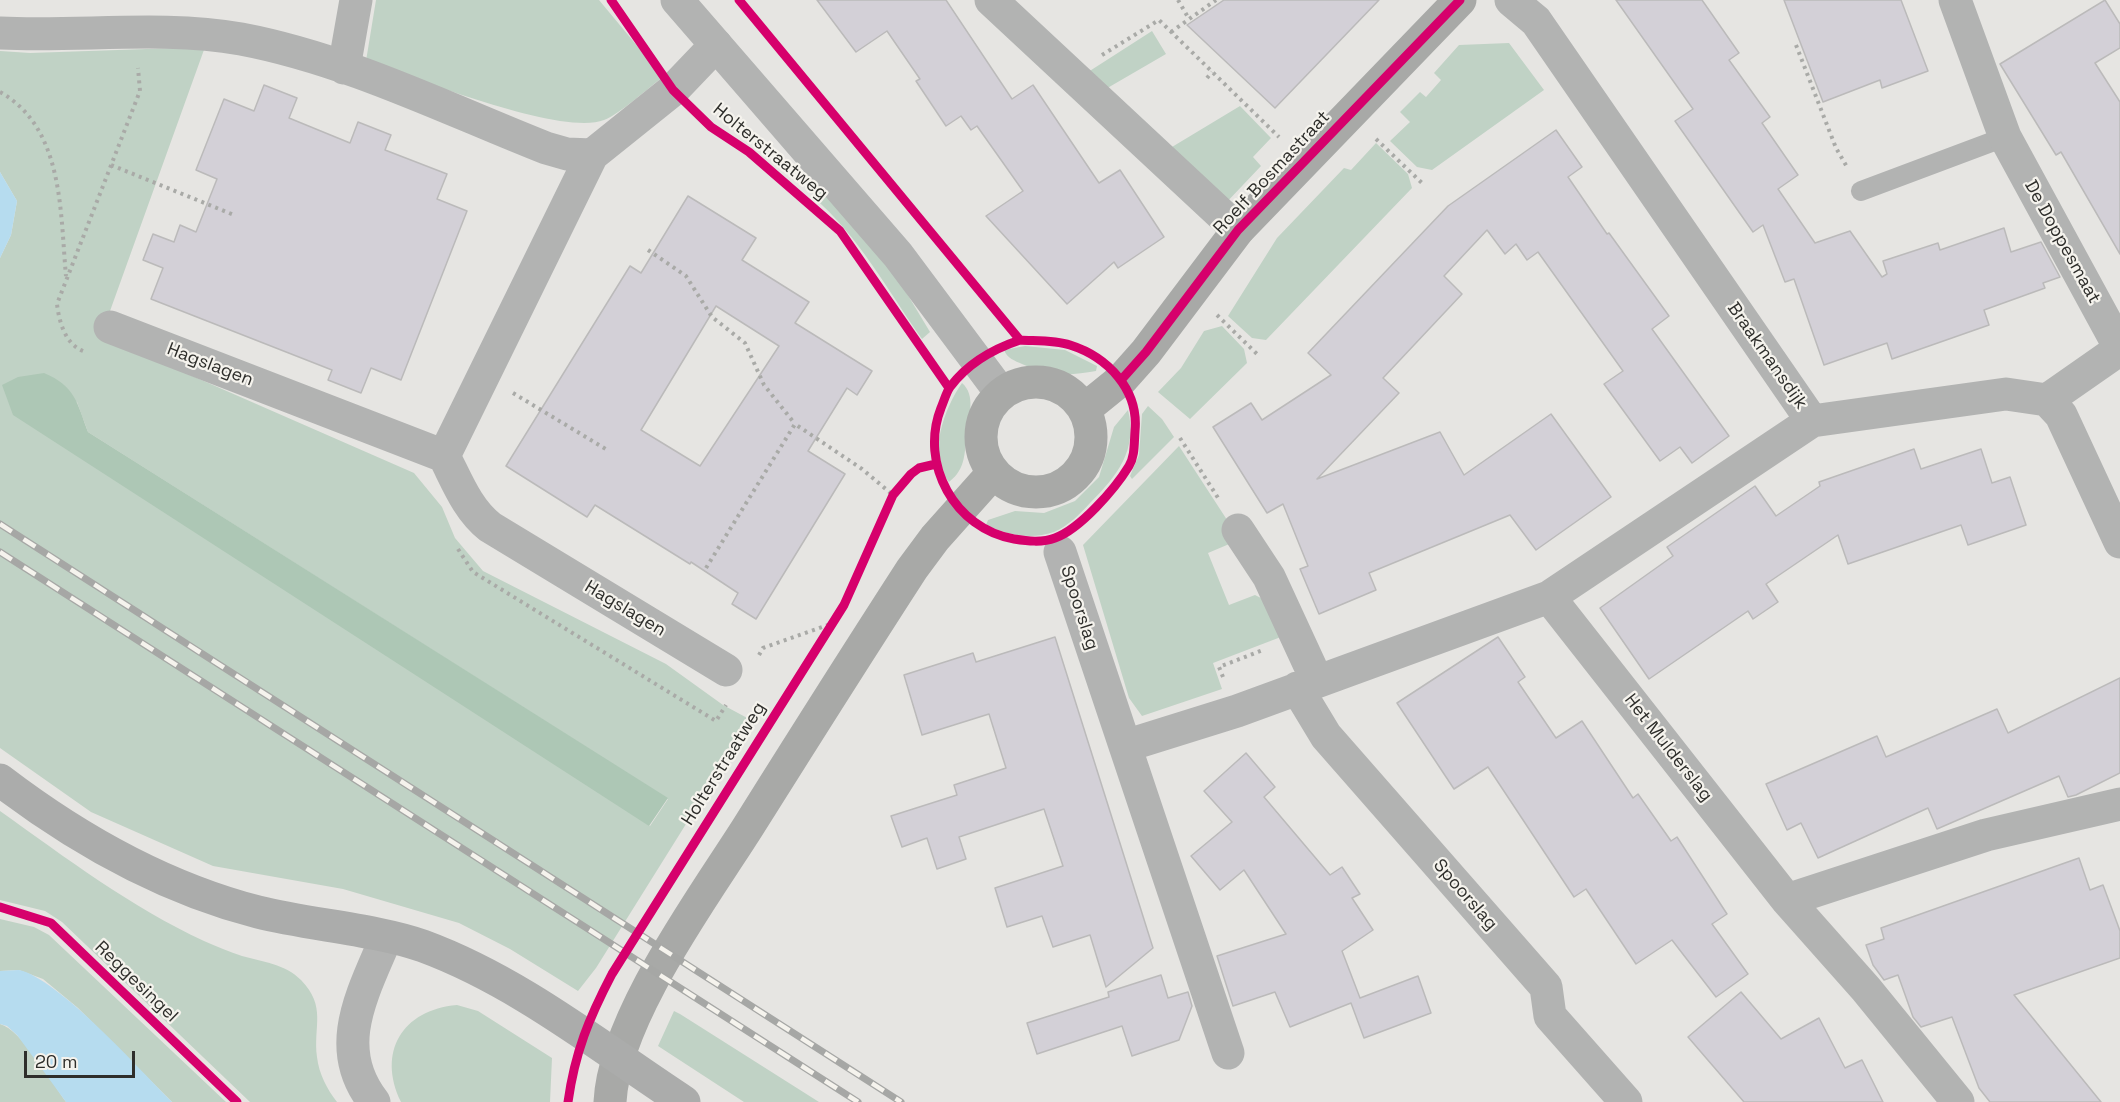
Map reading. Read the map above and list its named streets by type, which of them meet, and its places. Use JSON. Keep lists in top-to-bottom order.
{
  "streets": {
    "main road": ["Roelf Bosmastraat"],
    "street": [
      "Holterstraatweg",
      "De Doppesmaat",
      "Braakmansdijk",
      "Hagslagen",
      "Spoorslag",
      "Het Mulderslag"
    ],
    "cycle path": ["Reggesingel"]
  },
  "crossings": [
    ["Holterstraatweg", "Roelf Bosmastraat"],
    ["De Doppesmaat", "Braakmansdijk"]
  ],
  "scale_bar": "20 m"
}
